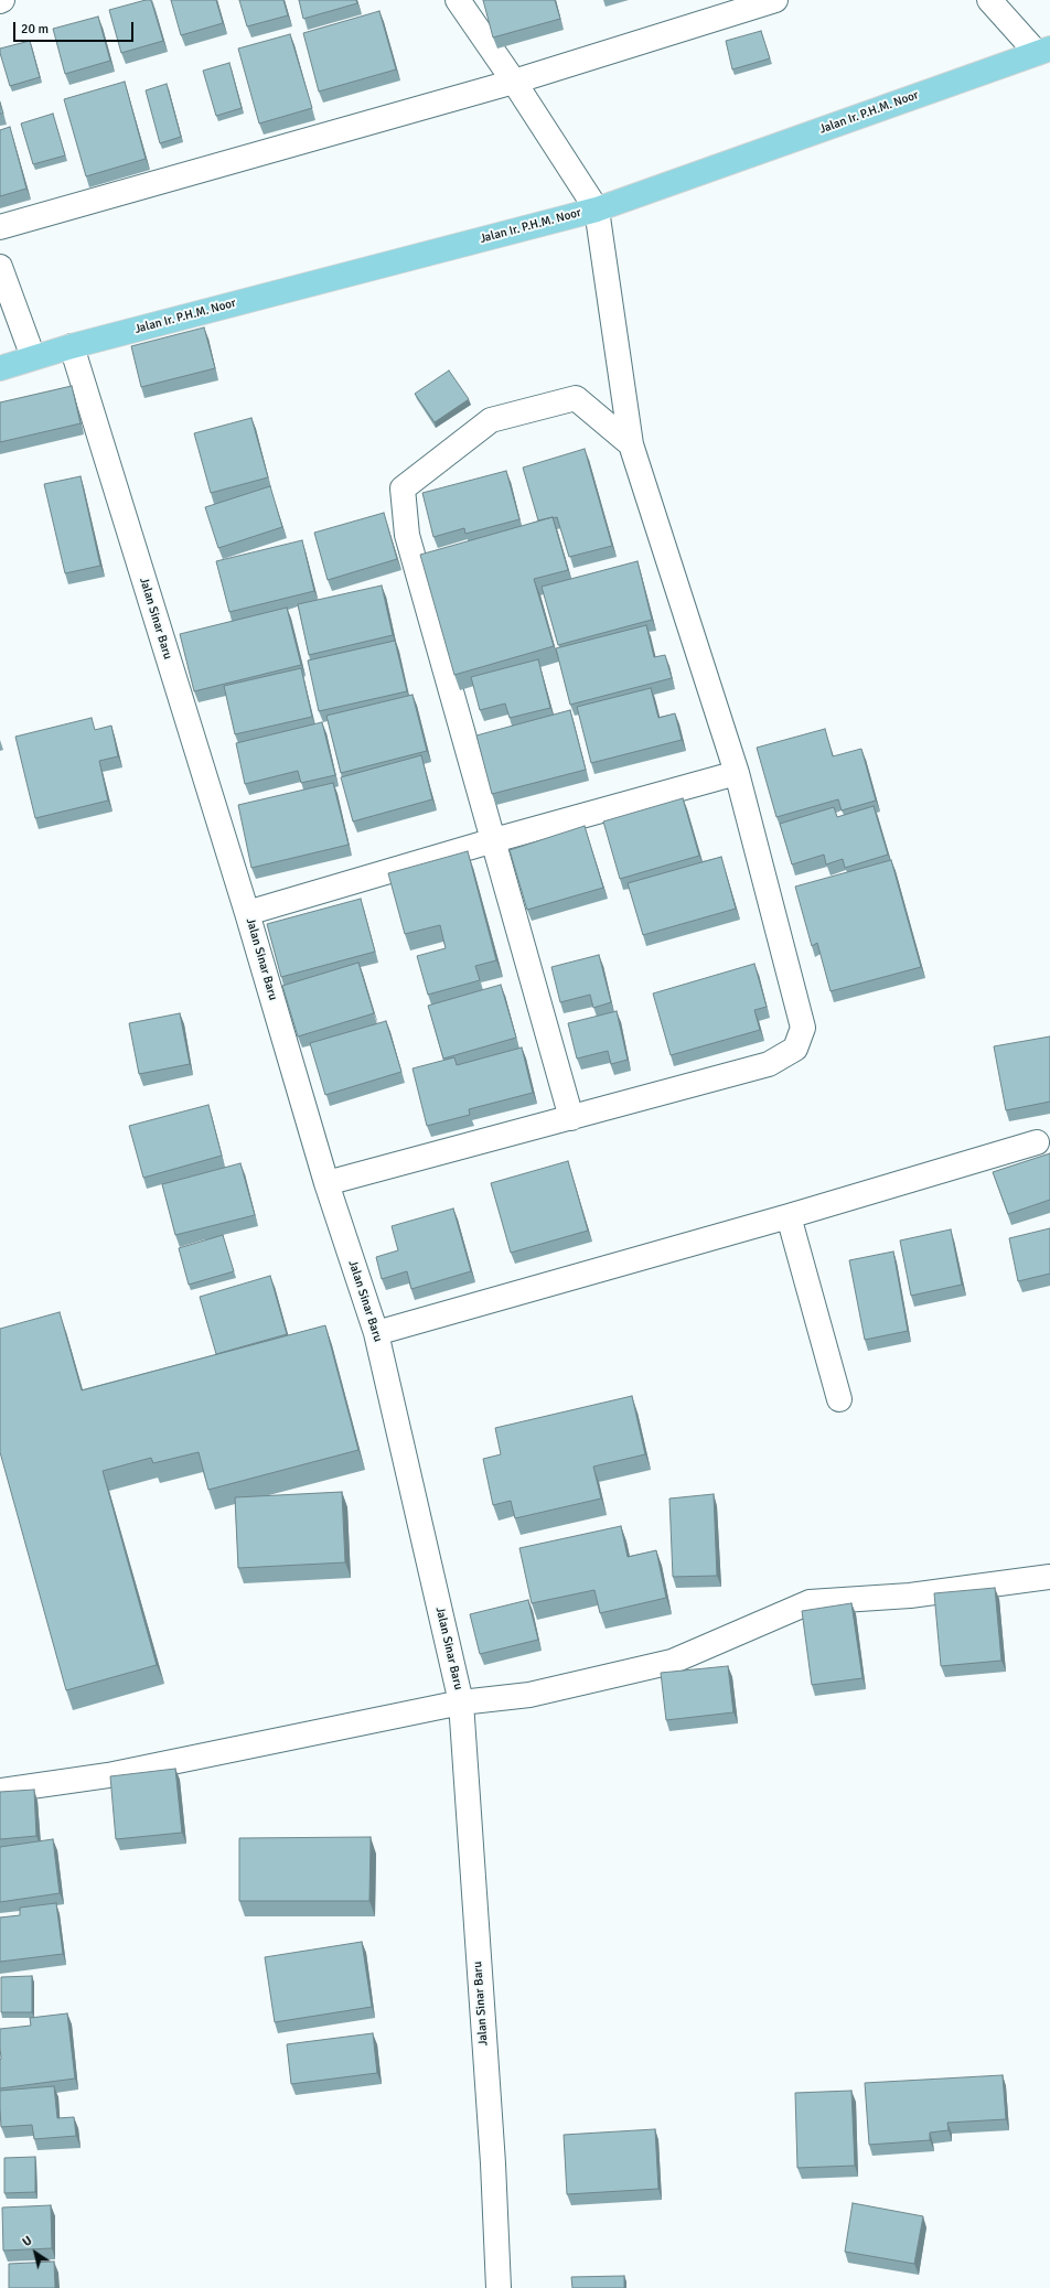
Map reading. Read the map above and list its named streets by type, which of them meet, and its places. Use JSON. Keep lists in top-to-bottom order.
{
  "streets": {
    "main road": ["Jalan Ir. P.H.M. Noor"],
    "street": ["Jalan Sinar Baru"]
  },
  "crossings": [
    ["Jalan Ir. P.H.M. Noor", "Jalan Sinar Baru"]
  ],
  "scale_bar": "20 m",
  "north": "top left"
}
